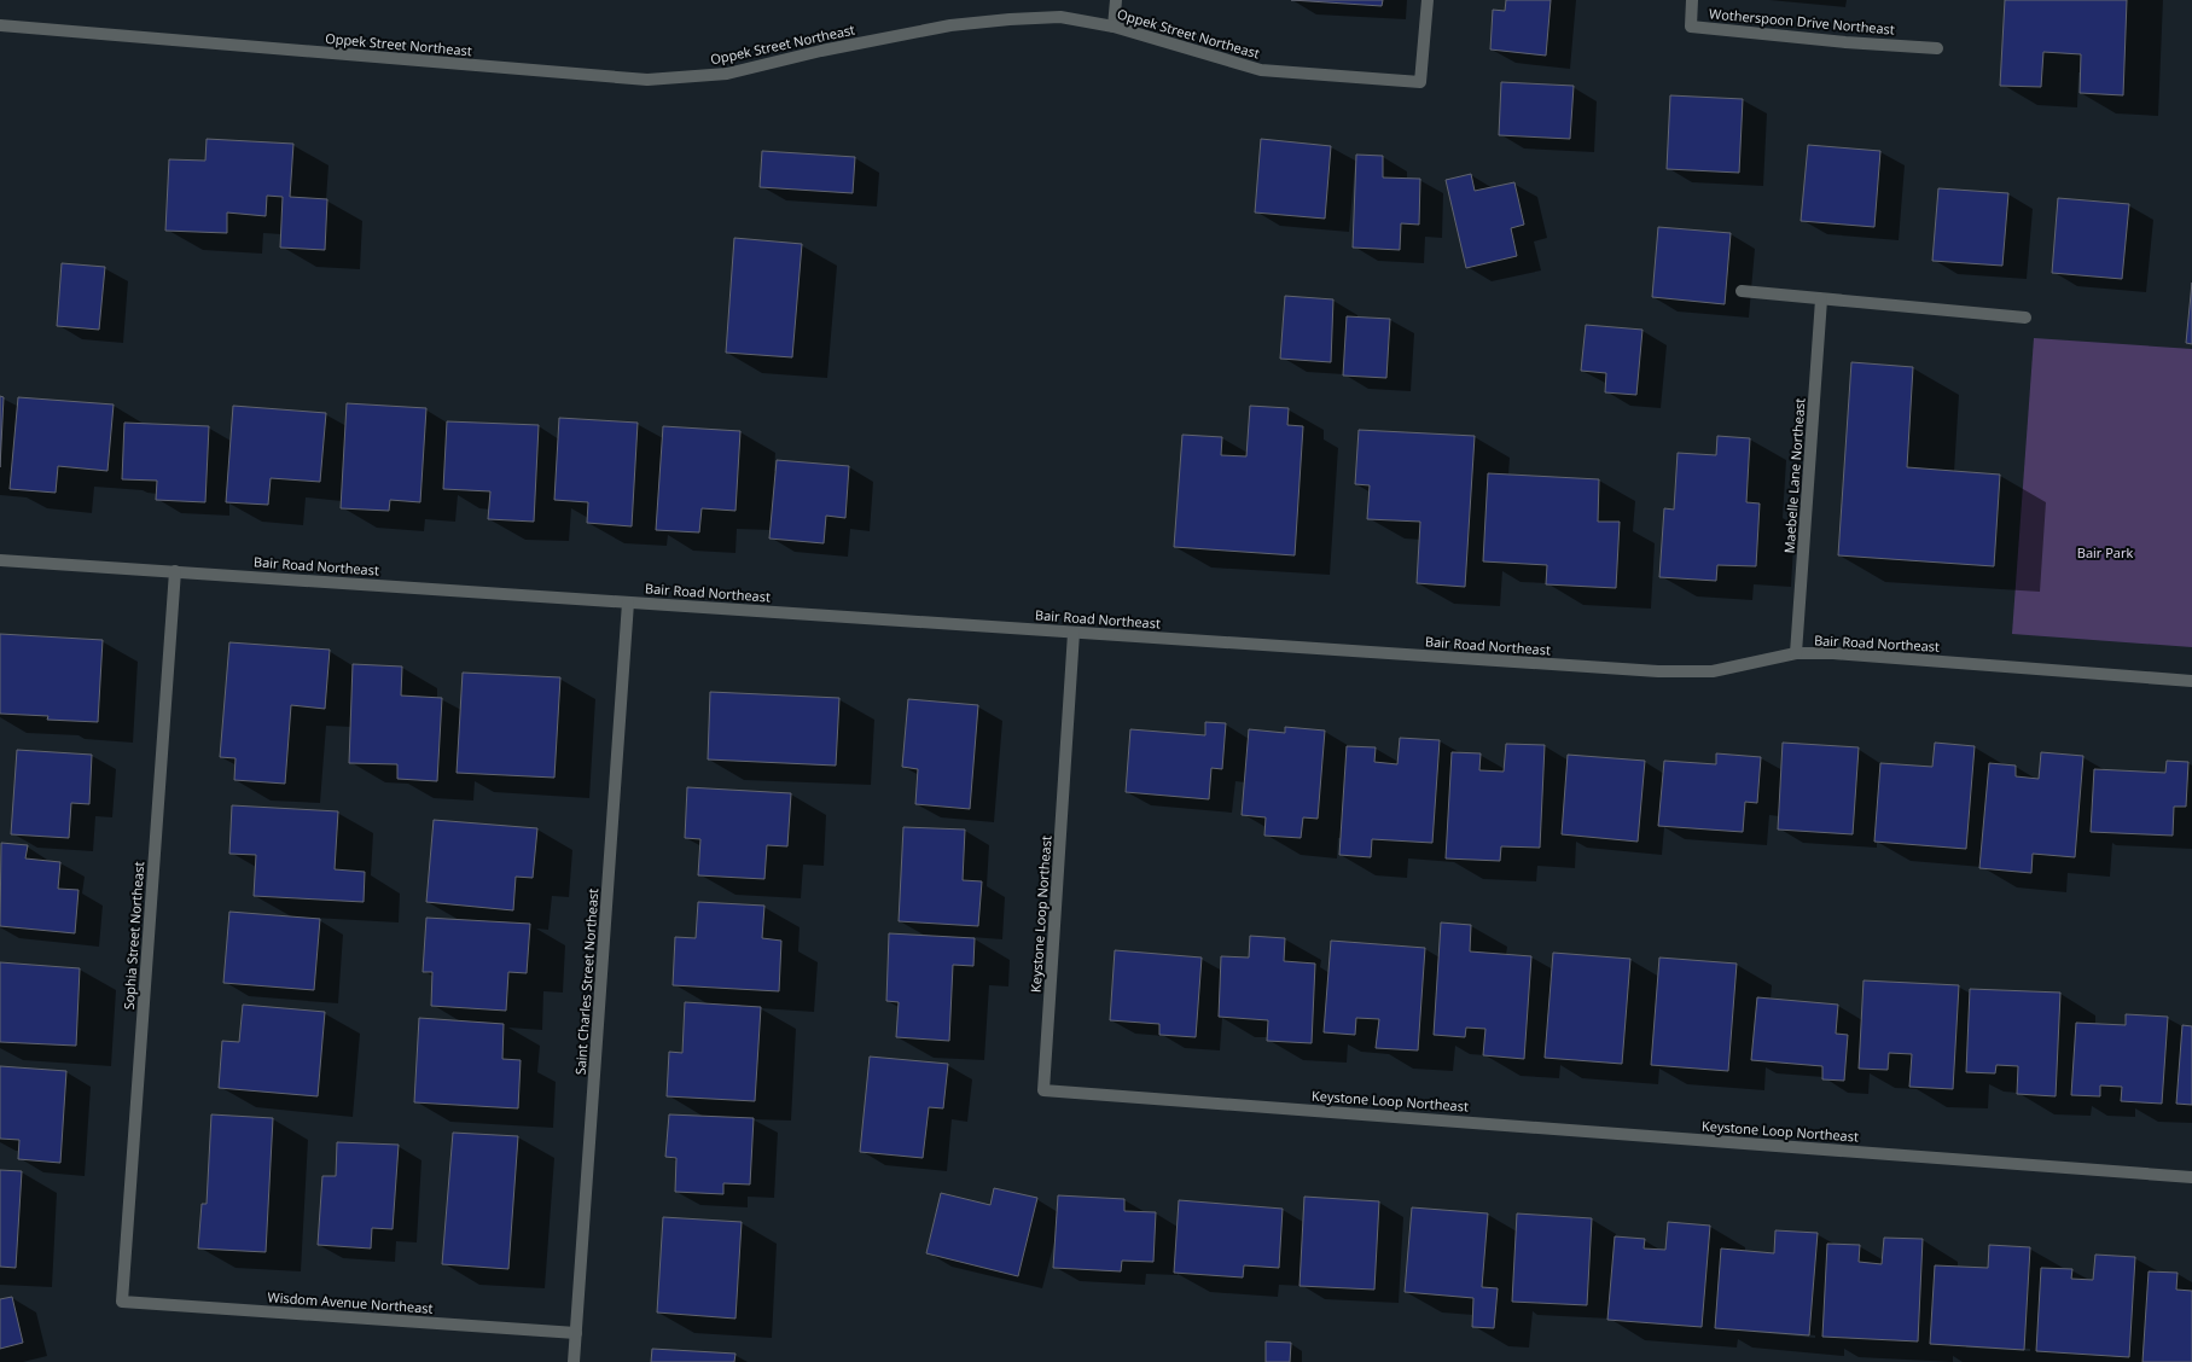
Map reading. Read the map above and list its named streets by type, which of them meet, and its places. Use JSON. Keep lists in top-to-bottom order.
{
  "streets": {
    "street": [
      "Wotherspoon Drive Northeast",
      "Oppek Street Northeast",
      "Maebelle Lane Northeast",
      "Bair Road Northeast",
      "Keystone Loop Northeast",
      "Sophia Street Northeast",
      "Saint Charles Street Northeast",
      "Wisdom Avenue Northeast"
    ]
  },
  "crossings": [
    ["Maebelle Lane Northeast", "Bair Road Northeast"],
    ["Bair Road Northeast", "Keystone Loop Northeast"],
    ["Bair Road Northeast", "Sophia Street Northeast"],
    ["Bair Road Northeast", "Saint Charles Street Northeast"],
    ["Sophia Street Northeast", "Wisdom Avenue Northeast"],
    ["Saint Charles Street Northeast", "Wisdom Avenue Northeast"]
  ],
  "parks": ["Bair Park"]
}
